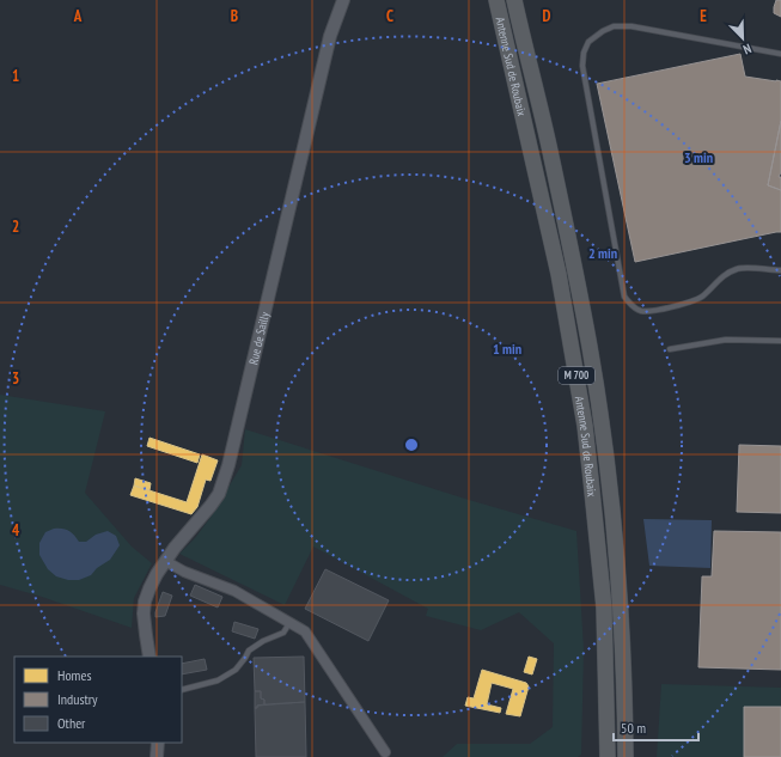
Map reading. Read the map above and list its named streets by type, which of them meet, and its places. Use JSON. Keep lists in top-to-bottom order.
{
  "streets": {
    "highway": ["Antenne Sud de Roubaix", "M 700"],
    "street": ["Rue de Sailly"]
  },
  "legend": ["Homes", "Industry", "Other"],
  "scale_bar": "50 m",
  "north": "bottom right",
  "grid": {
    "columns": [
      "A",
      "B",
      "C",
      "D",
      "E"
    ],
    "rows": [
      "1",
      "2",
      "3",
      "4"
    ]
  },
  "rings": ["3 min", "2 min", "1 min"]
}
